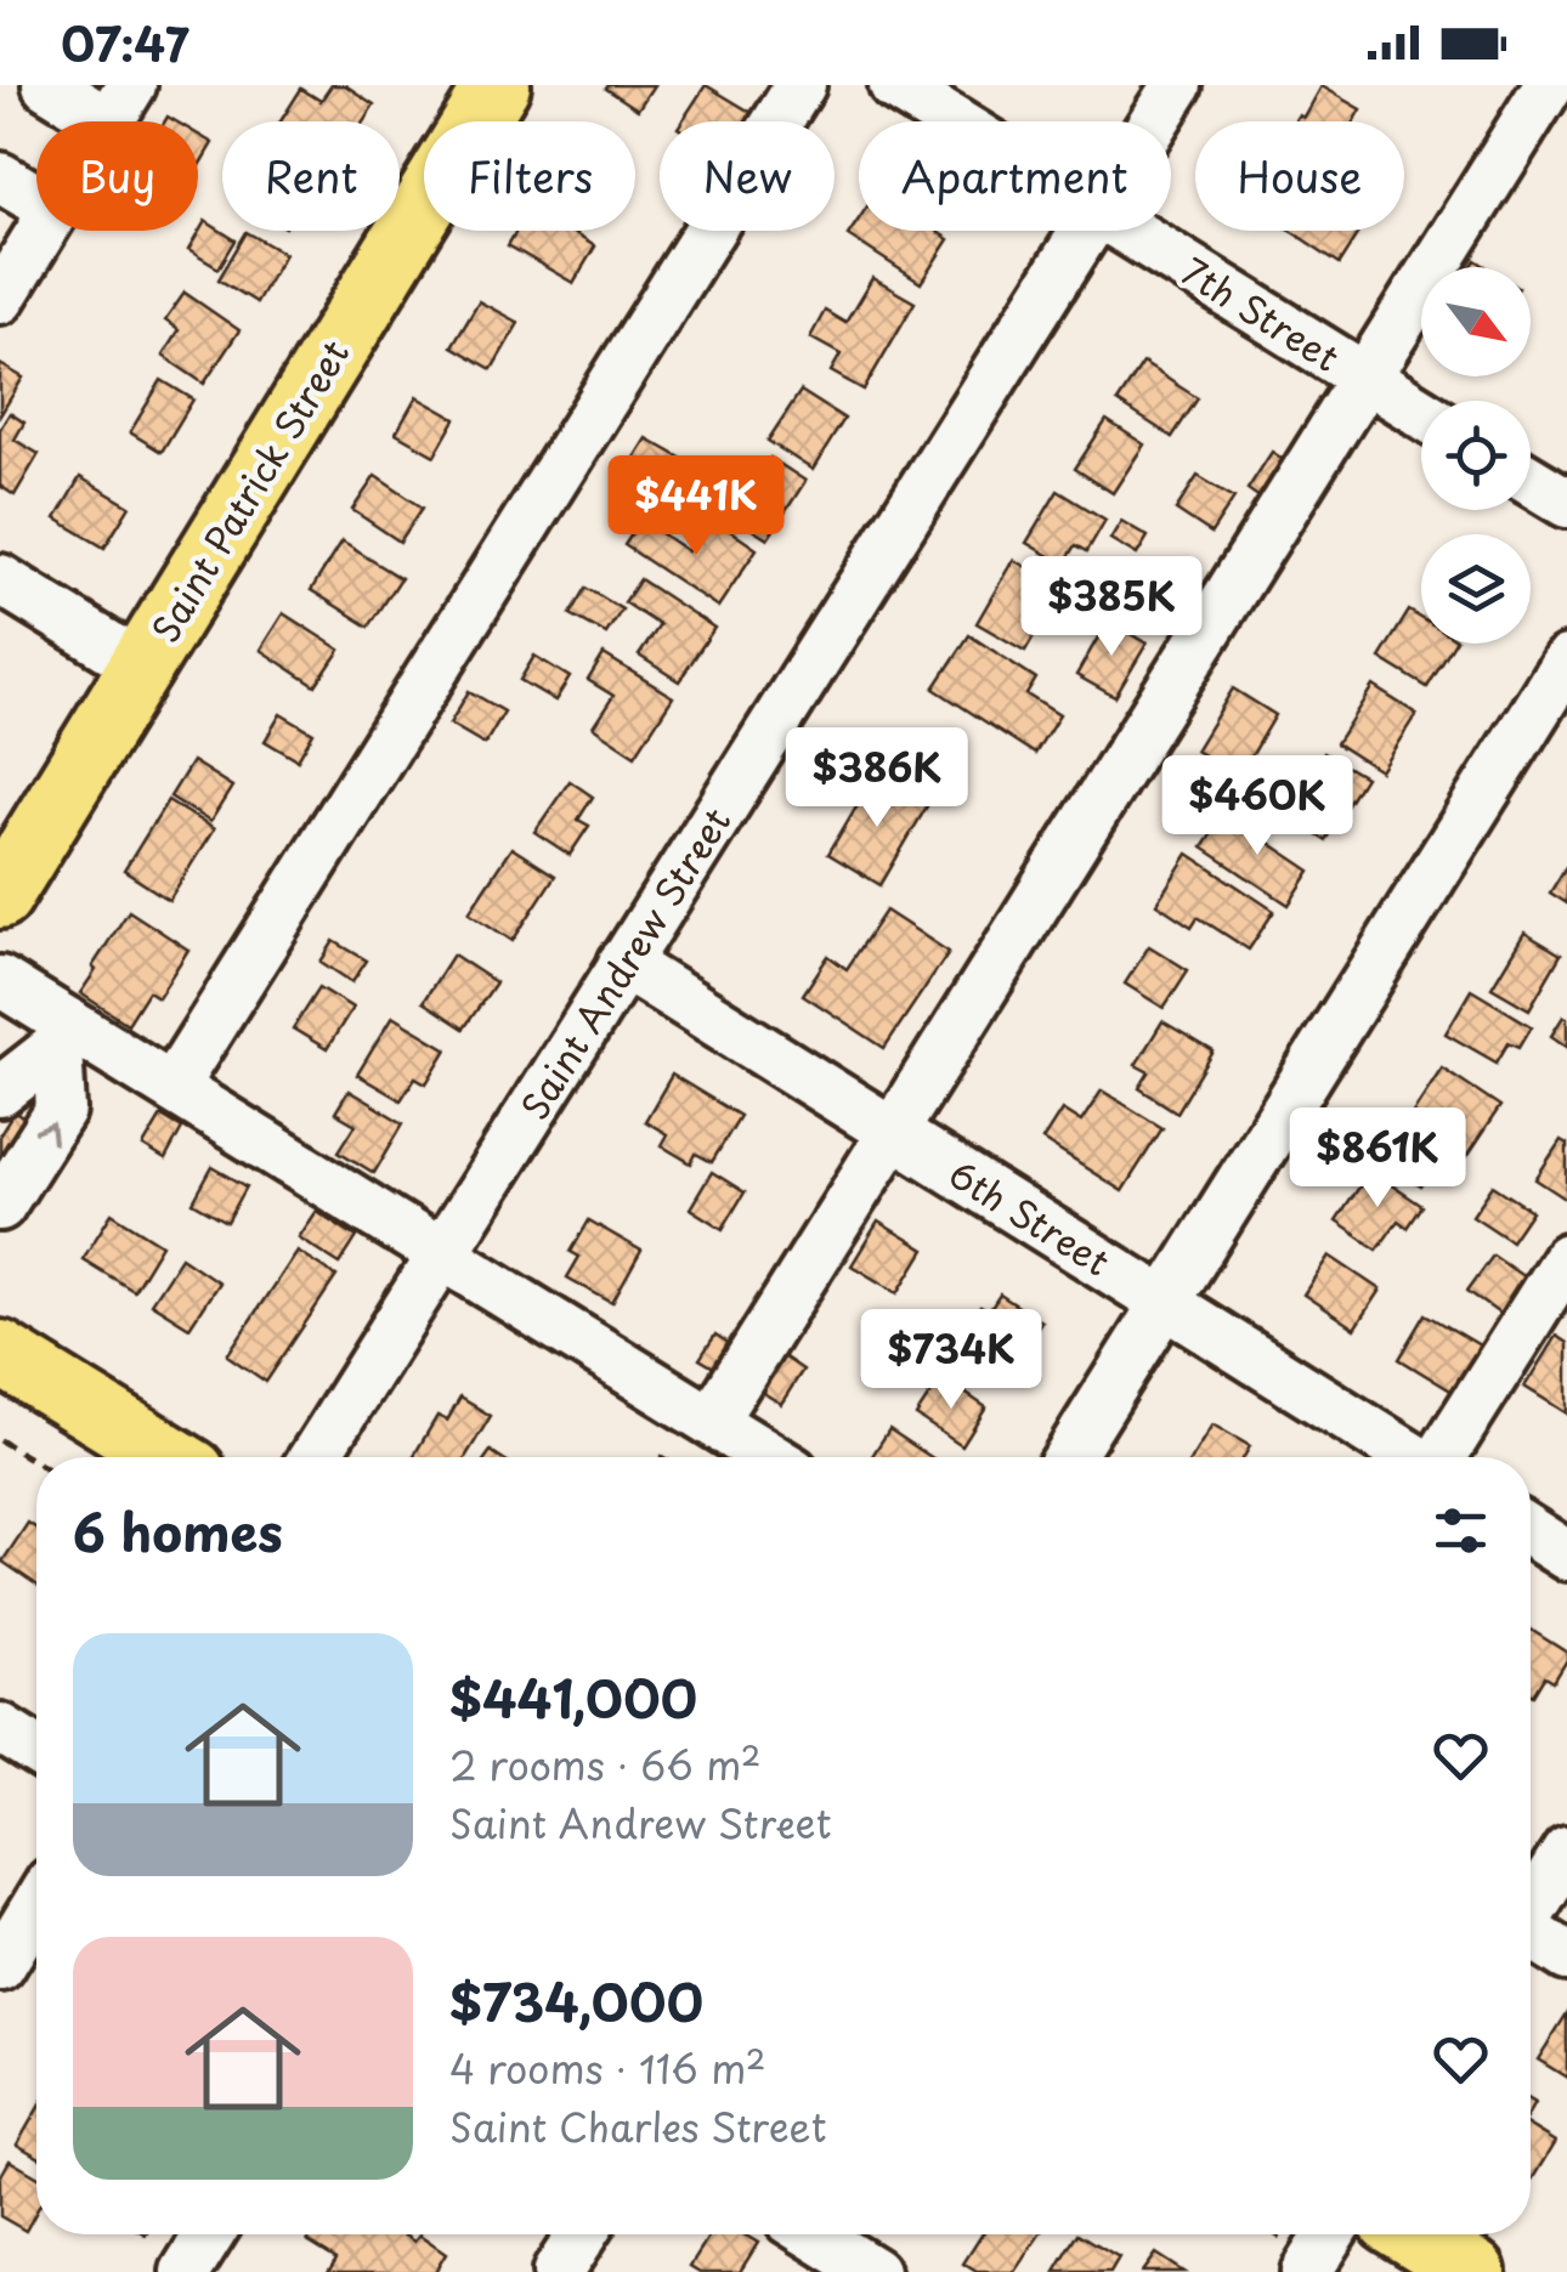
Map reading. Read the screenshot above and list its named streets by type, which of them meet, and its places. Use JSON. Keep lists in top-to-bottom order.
{
  "streets": {
    "main road": ["Saint Patrick Street"],
    "street": ["7th Street", "Saint Andrew Street", "6th Street"]
  },
  "crossings": [
    ["Saint Andrew Street", "6th Street"]
  ],
  "north": "bottom right",
  "page": {
    "status": "07:47",
    "chip": [
      "Buy",
      "Rent",
      "Filters",
      "New",
      "Apartment",
      "House"
    ],
    "price": [
      "$441K",
      "$385K",
      "$386K",
      "$460K",
      "$861K",
      "$734K"
    ],
    "heading": "6 homes",
    "list": [
      {
        "name": "$441,000",
        "note": "2 rooms · 66 m² · Saint Andrew Street"
      },
      {
        "name": "$734,000",
        "note": "4 rooms · 116 m² · Saint Charles Street"
      }
    ]
  }
}
